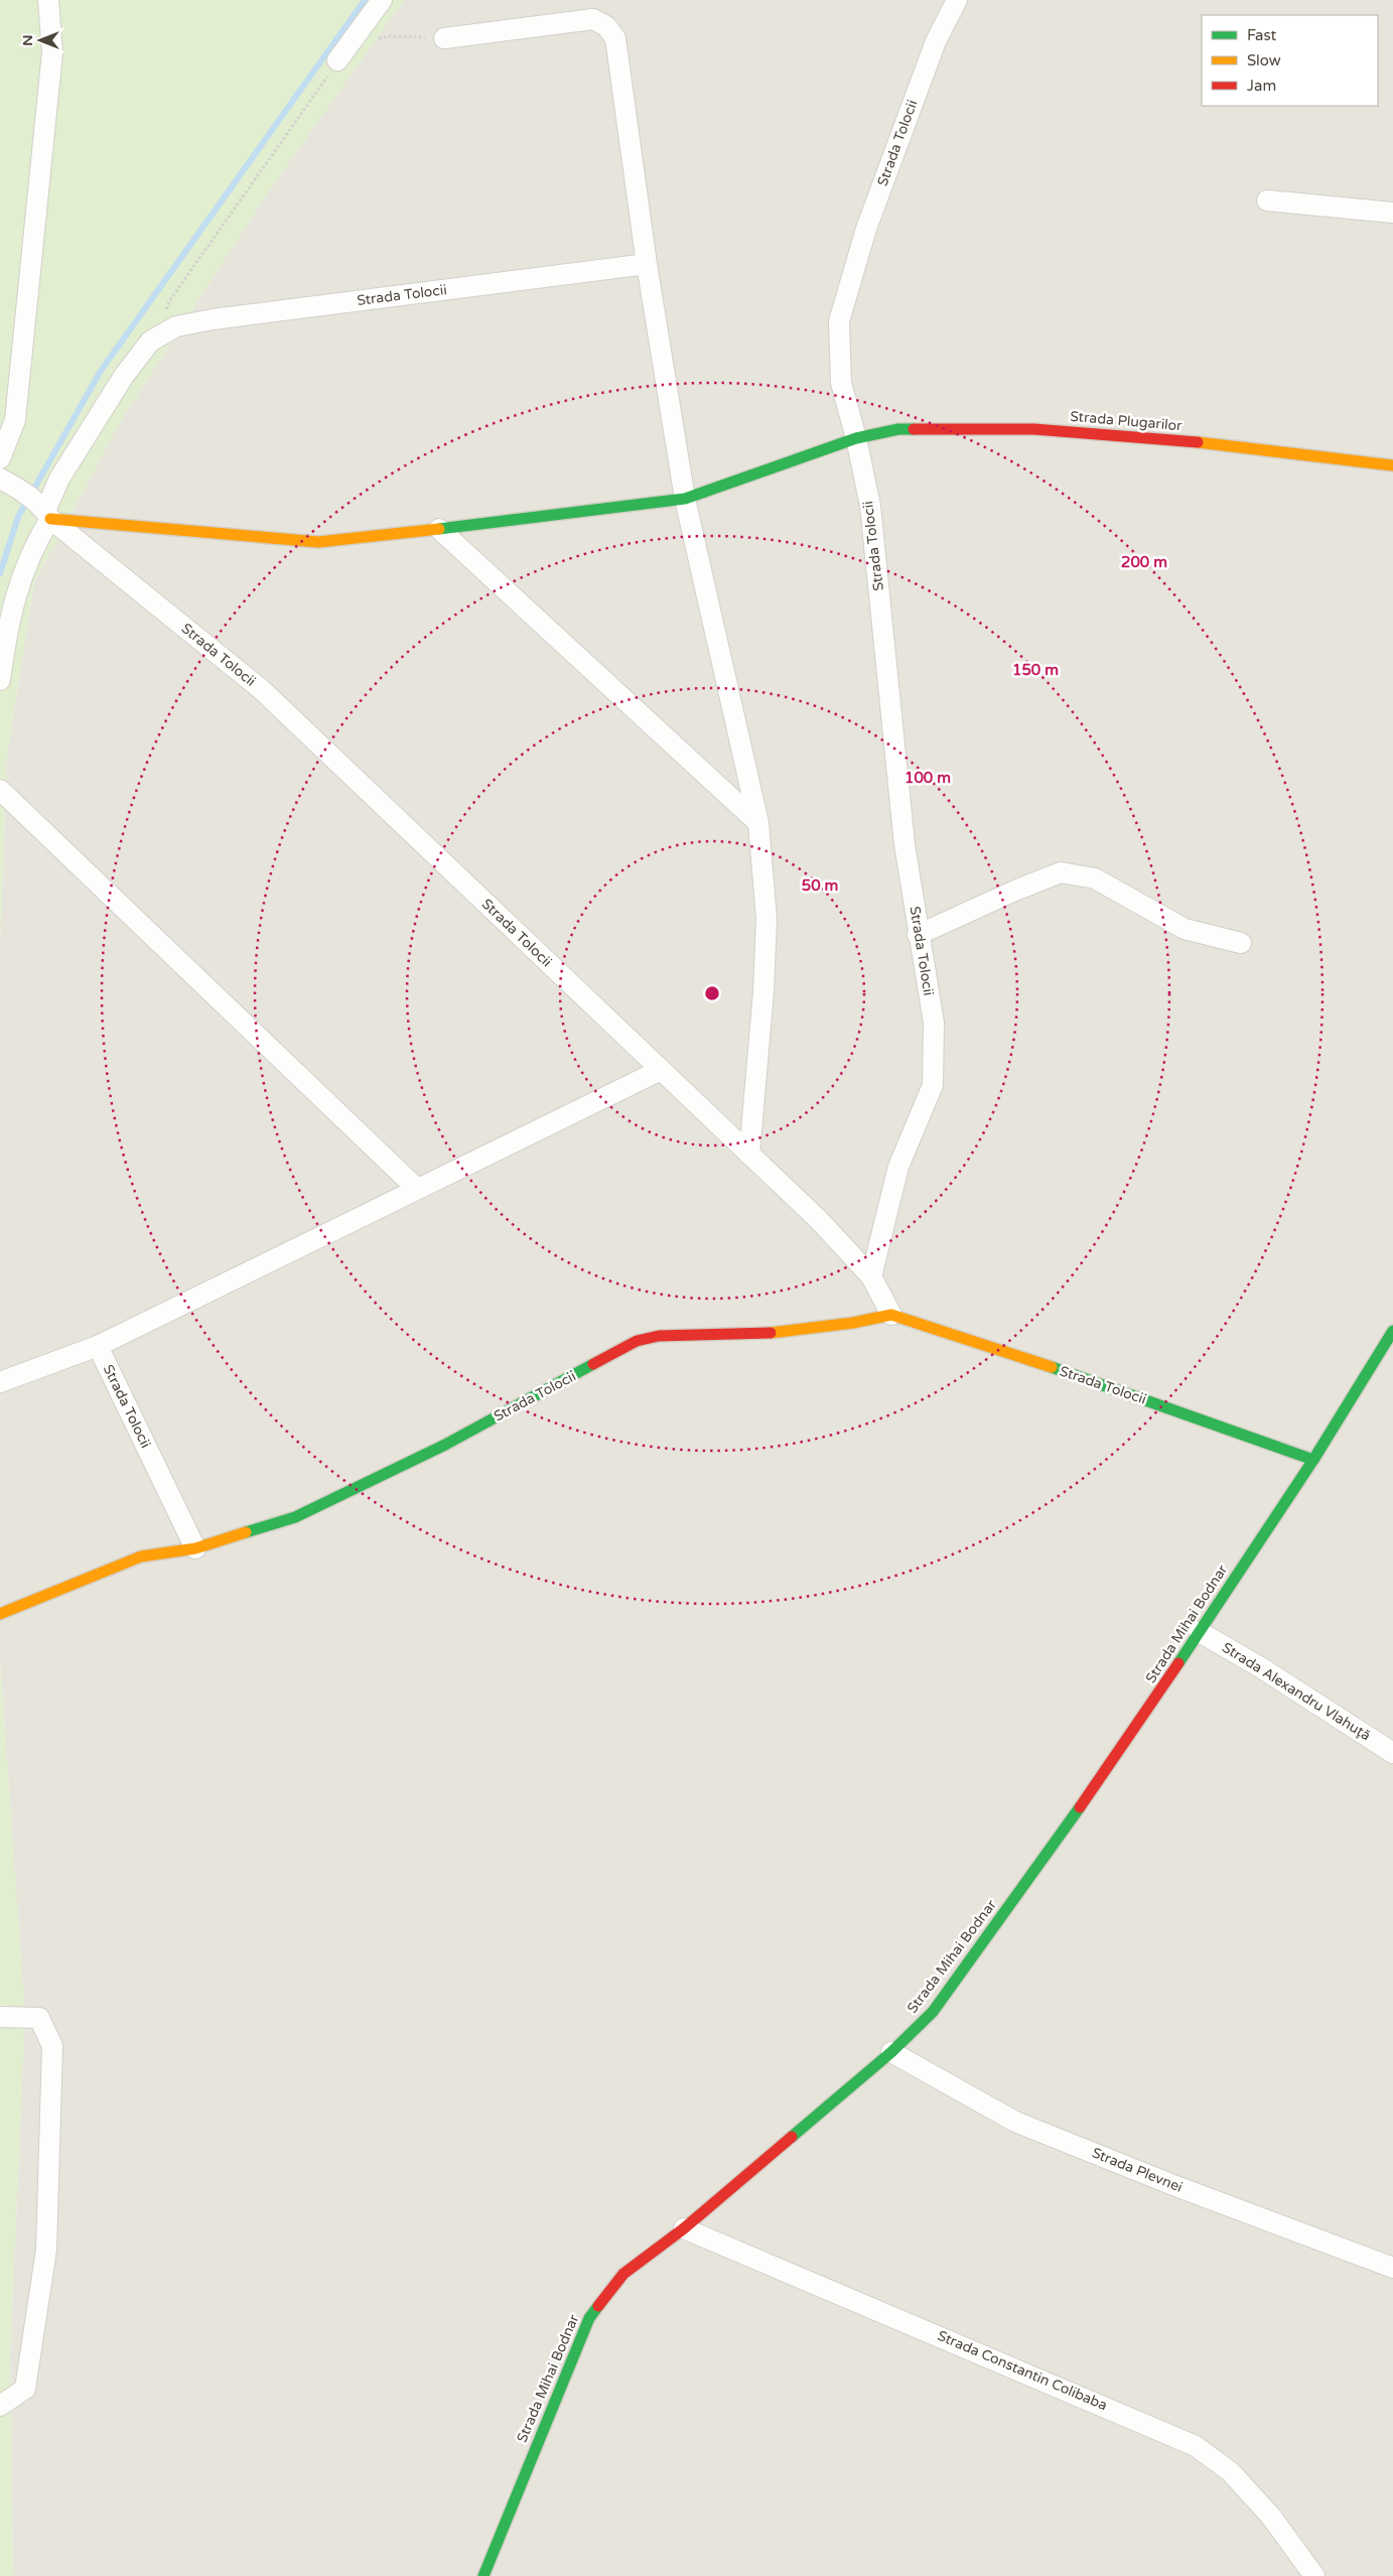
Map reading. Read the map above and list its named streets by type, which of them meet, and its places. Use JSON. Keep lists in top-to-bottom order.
{
  "streets": {
    "street": [
      "Strada Tolocii",
      "Strada Plugarilor",
      "Strada Mihai Bodnar",
      "Strada Alexandru Vlahuţă",
      "Strada Plevnei",
      "Strada Constantin Colibaba"
    ]
  },
  "crossings": [
    ["Strada Tolocii", "Strada Plugarilor"],
    ["Strada Tolocii", "Strada Mihai Bodnar"],
    ["Strada Mihai Bodnar", "Strada Alexandru Vlahuţă"],
    ["Strada Mihai Bodnar", "Strada Plevnei"],
    ["Strada Mihai Bodnar", "Strada Constantin Colibaba"]
  ],
  "legend": ["Fast", "Slow", "Jam"],
  "north": "left",
  "rings": [
    "200 m",
    "150 m",
    "100 m",
    "50 m"
  ]
}
